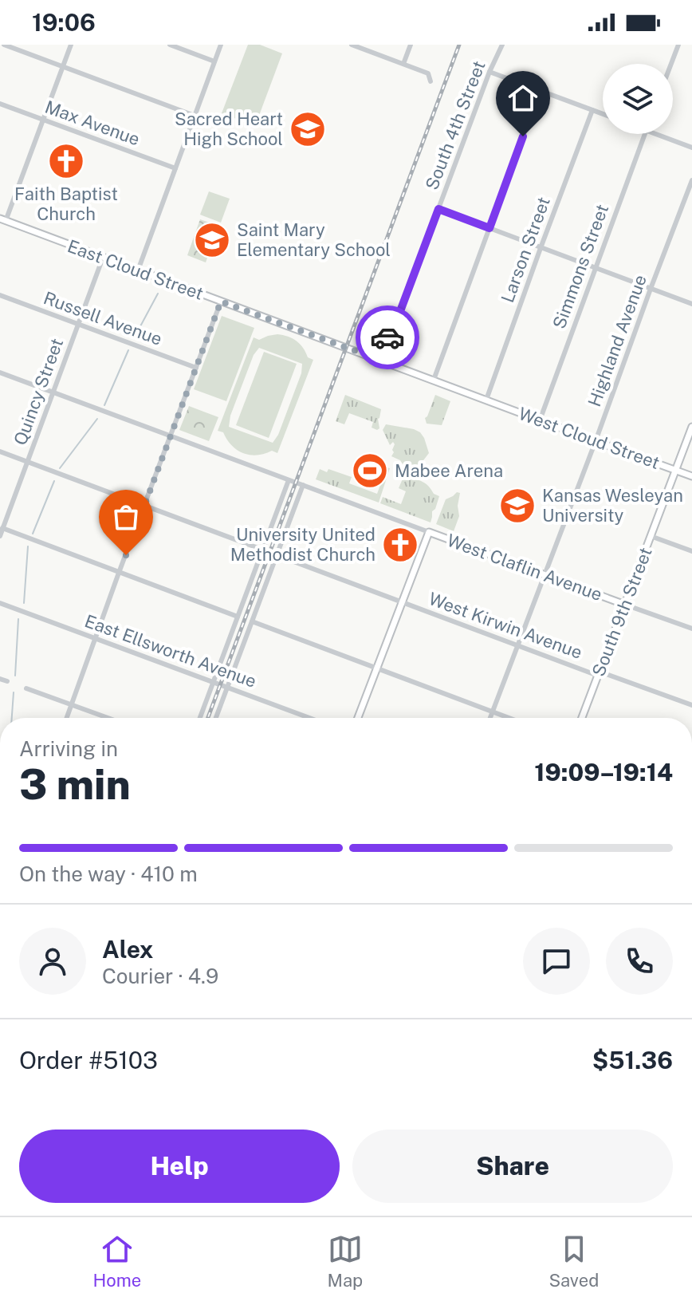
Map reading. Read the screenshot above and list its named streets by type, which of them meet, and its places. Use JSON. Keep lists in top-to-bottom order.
{
  "streets": {
    "main road": [
      "East Cloud Street",
      "West Cloud Street",
      "West Claflin Avenue",
      "South 9th Street"
    ],
    "street": [
      "Max Avenue",
      "South 4th Street",
      "Larson Street",
      "Simmons Street",
      "Russell Avenue",
      "Highland Avenue",
      "Quincy Street",
      "West Kirwin Avenue",
      "East Ellsworth Avenue"
    ]
  },
  "crossings": [
    ["South 4th Street", "East Cloud Street"],
    ["Larson Street", "East Cloud Street"],
    ["Larson Street", "West Cloud Street"],
    ["Simmons Street", "West Cloud Street"],
    ["East Cloud Street", "Quincy Street"],
    ["East Cloud Street", "West Cloud Street"],
    ["Russell Avenue", "Quincy Street"],
    ["Highland Avenue", "West Cloud Street"],
    ["Highland Avenue", "West Claflin Avenue"],
    ["Highland Avenue", "West Kirwin Avenue"],
    ["West Cloud Street", "South 9th Street"],
    ["West Claflin Avenue", "South 9th Street"],
    ["South 9th Street", "West Kirwin Avenue"]
  ],
  "places": {
    "school or university": ["Sacred Heart High School", "Saint Mary Elementary School", "Kansas Wesleyan University"],
    "church": ["Faith Baptist Church", "University United Methodist Church"],
    "sports": ["Mabee Arena"]
  },
  "page": {
    "status": "19:06",
    "heading": ["3 min", "Arriving in", "19:09–19:14"],
    "panel": [
      "Alex",
      "Courier · 4.9",
      "Order #5103",
      "$51.36"
    ],
    "bar": "On the way · 410 m",
    "buttons": ["Help", "Share"],
    "tabs": ["Home", "Map", "Saved"]
  }
}
